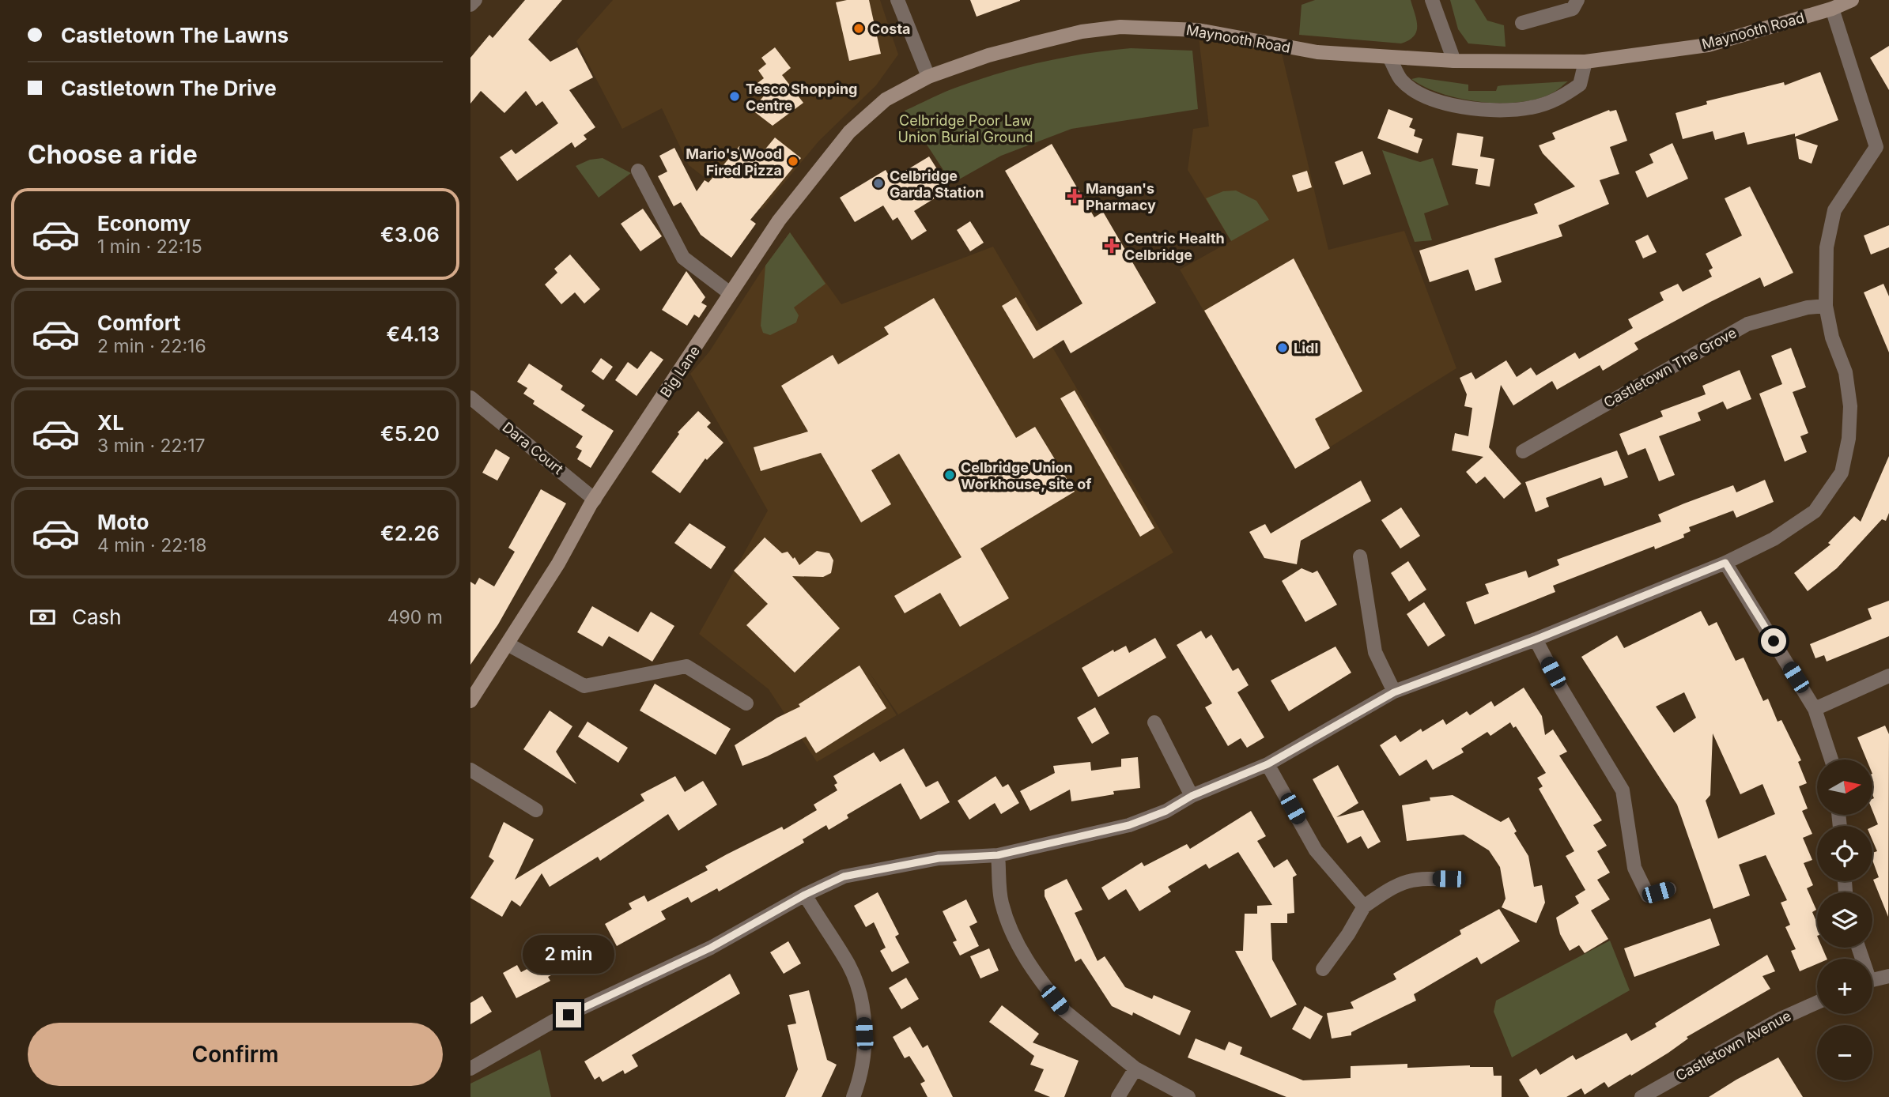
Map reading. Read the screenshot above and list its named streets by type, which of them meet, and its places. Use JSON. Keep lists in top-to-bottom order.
{
  "streets": {
    "main road": ["Maynooth Road", "Big Lane"],
    "street": ["Castletown The Grove", "Dara Court", "Castletown Avenue"]
  },
  "crossings": [
    ["Maynooth Road", "Big Lane"],
    ["Big Lane", "Dara Court"]
  ],
  "parks": ["Celbridge Poor Law Union Burial Ground"],
  "places": {
    "other": [
      "Costa",
      "Tesco Shopping Centre",
      "Mario's Wood Fired Pizza",
      "Celbridge Garda Station",
      "Lidl",
      "Celbridge Union Workhouse, site of"
    ],
    "health": ["Mangan's Pharmacy", "Centric Health Celbridge"]
  },
  "north": "right",
  "page": {
    "banner": ["Castletown The Lawns", "Castletown The Drive"],
    "heading": "Choose a ride",
    "list": [
      {
        "name": "Economy",
        "note": "1 min · 22:15",
        "value": "€3.06"
      },
      {
        "name": "Comfort",
        "note": "2 min · 22:16",
        "value": "€4.13"
      },
      {
        "name": "XL",
        "note": "3 min · 22:17",
        "value": "€5.20"
      },
      {
        "name": "Moto",
        "note": "4 min · 22:18",
        "value": "€2.26"
      }
    ],
    "pay": ["Cash", "490 m"],
    "map_buttons": ["+", "−"],
    "bubble": "2 min",
    "buttons": "Confirm"
  }
}
